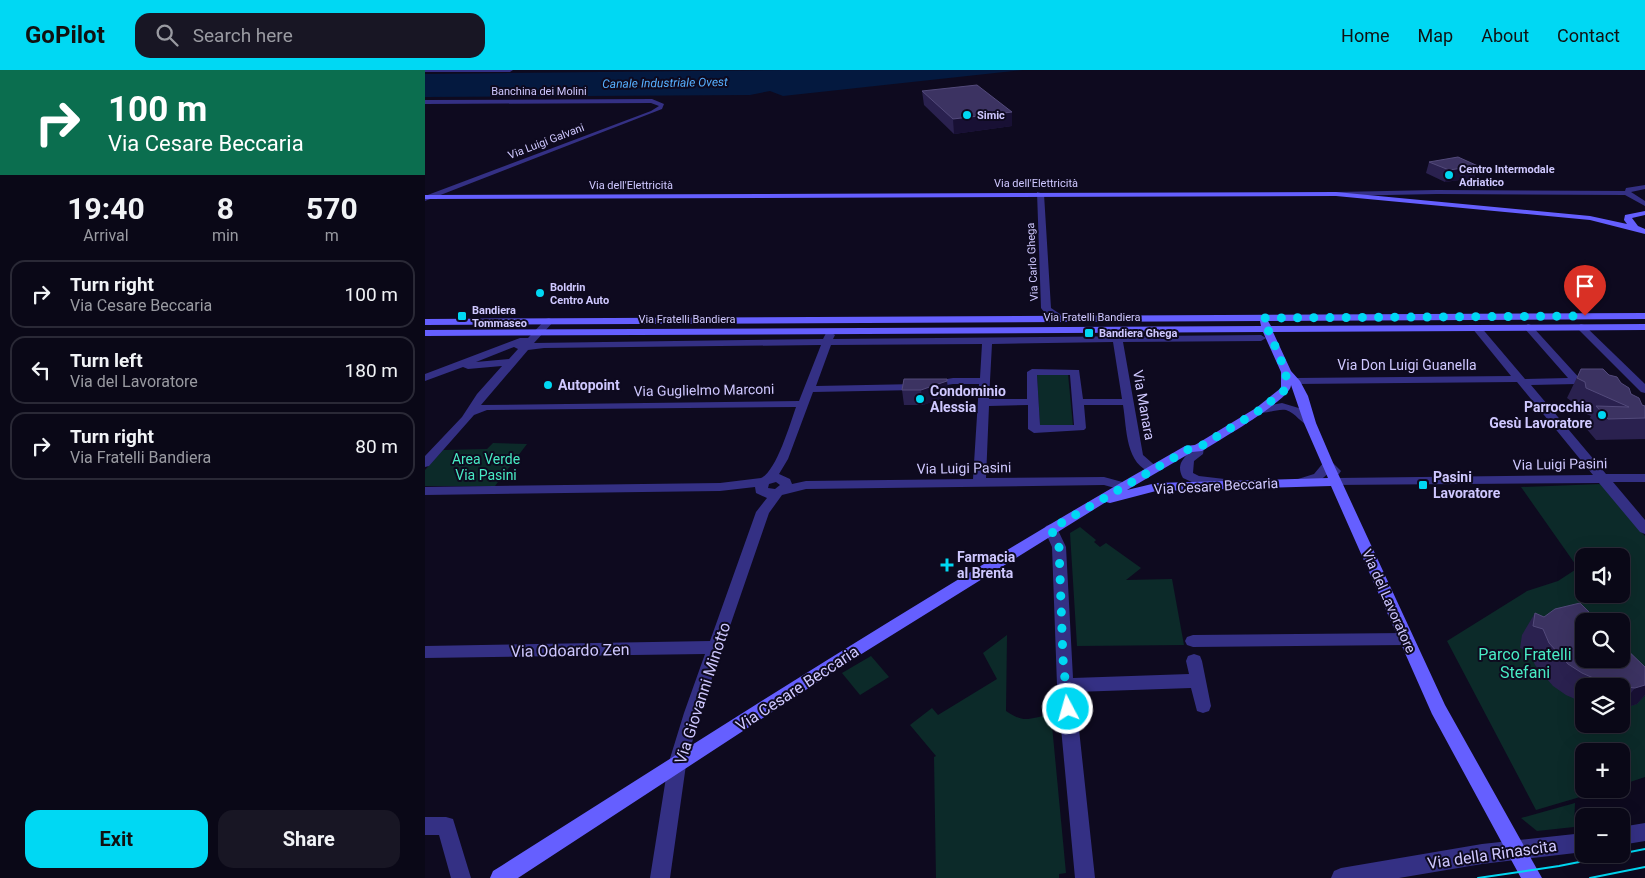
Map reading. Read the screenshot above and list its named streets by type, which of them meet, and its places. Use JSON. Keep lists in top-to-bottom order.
{
  "streets": {
    "street": [
      "Banchina dei Molini",
      "Via Luigi Galvani",
      "Via dell'Elettricità",
      "Via Carlo Ghega",
      "Via Fratelli Bandiera",
      "Via Don Luigi Guanella",
      "Via Guglielmo Marconi",
      "Via Manara",
      "Via Luigi Pasini",
      "Via Cesare Beccaria",
      "Via del Lavoratore",
      "Via Odoardo Zen",
      "Via Giovanni Minotto",
      "Via della Rinascita"
    ]
  },
  "crossings": [
    ["Banchina dei Molini", "Via Luigi Galvani"],
    ["Via Luigi Galvani", "Via dell'Elettricità"],
    ["Via dell'Elettricità", "Via Carlo Ghega"],
    ["Via Carlo Ghega", "Via Fratelli Bandiera"],
    ["Via Fratelli Bandiera", "Via Don Luigi Guanella"],
    ["Via Fratelli Bandiera", "Via Manara"],
    ["Via Fratelli Bandiera", "Via del Lavoratore"],
    ["Via Don Luigi Guanella", "Via del Lavoratore"],
    ["Via Guglielmo Marconi", "Via Giovanni Minotto"],
    ["Via Manara", "Via Cesare Beccaria"],
    ["Via Luigi Pasini", "Via Cesare Beccaria"],
    ["Via Luigi Pasini", "Via del Lavoratore"],
    ["Via Luigi Pasini", "Via Giovanni Minotto"],
    ["Via Cesare Beccaria", "Via del Lavoratore"],
    ["Via Cesare Beccaria", "Via Giovanni Minotto"],
    ["Via del Lavoratore", "Via della Rinascita"],
    ["Via Odoardo Zen", "Via Giovanni Minotto"]
  ],
  "water": ["Canale Industriale Ovest"],
  "parks": ["Area Verde Via Pasini", "Parco Fratelli Stefani"],
  "places": {
    "other": [
      "Simic",
      "Centro Intermodale Adriatico",
      "Boldrin Centro Auto",
      "Autopoint",
      "Condominio Alessia",
      "Parrocchia Gesù Lavoratore"
    ],
    "transit": ["Bandiera Tommaseo", "Bandiera Ghega", "Pasini Lavoratore"],
    "health": ["Farmacia al Brenta"]
  },
  "page": {
    "header": "GoPilot",
    "search": "Search here",
    "nav": [
      "Home",
      "Map",
      "About",
      "Contact"
    ],
    "turn": ["100 m", "Via Cesare Beccaria"],
    "eta": [
      "19:40",
      "Arrival",
      "8",
      "min",
      "570",
      "m"
    ],
    "list": [
      {
        "name": "Turn right",
        "note": "Via Cesare Beccaria",
        "value": "100 m"
      },
      {
        "name": "Turn left",
        "note": "Via del Lavoratore",
        "value": "180 m"
      },
      {
        "name": "Turn right",
        "note": "Via Fratelli Bandiera",
        "value": "80 m"
      }
    ],
    "map_buttons": ["+", "−"],
    "buttons": ["Exit", "Share"]
  }
}
